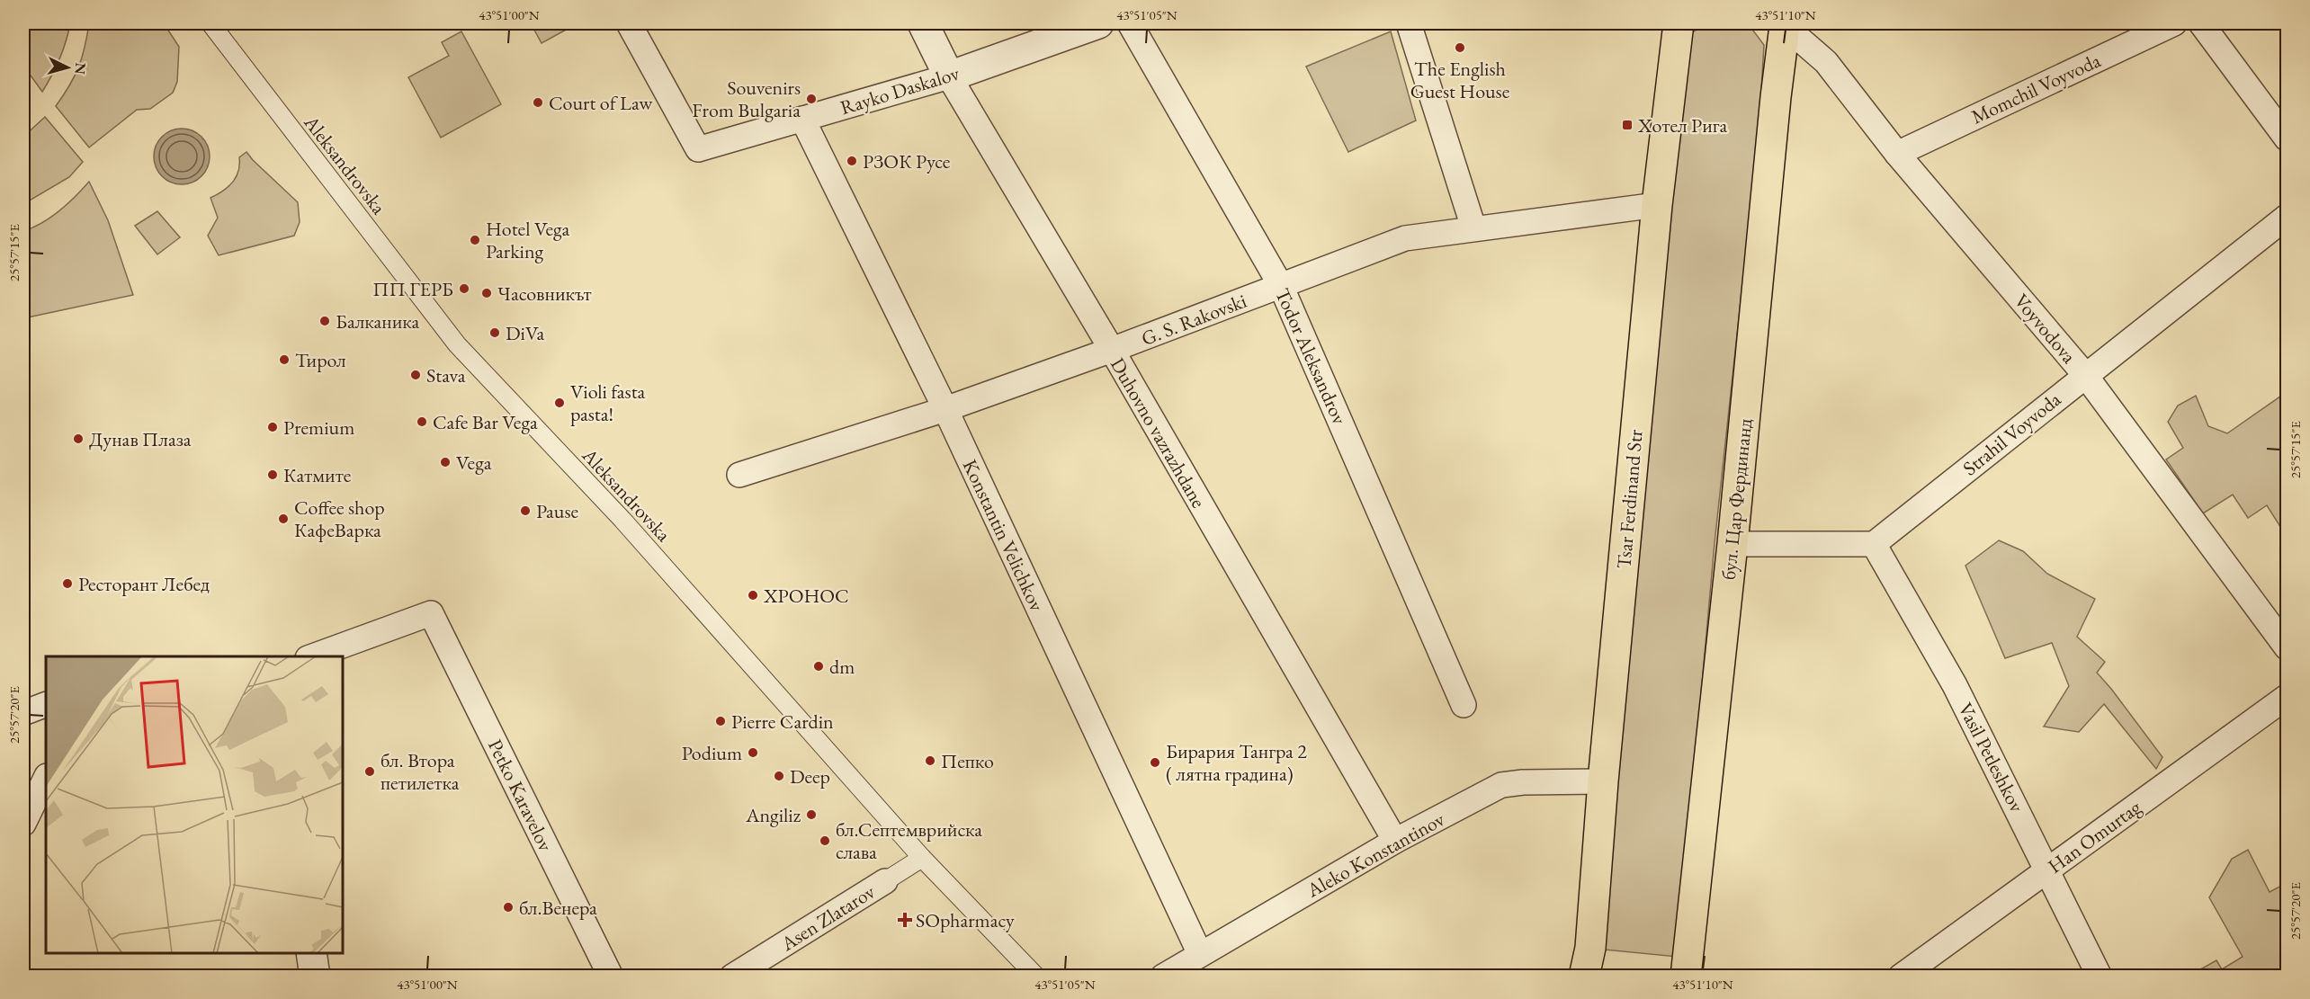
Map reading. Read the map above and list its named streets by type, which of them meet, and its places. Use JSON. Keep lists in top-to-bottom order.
{
  "streets": {
    "main road": ["Tsar Ferdinand Str", "бул. Цар Фердинанд"],
    "street": [
      "Momchil Voyvoda",
      "Rayko Daskalov",
      "Aleksandrovska",
      "G. S. Rakovski",
      "Voyvodova",
      "Todor Aleksandrov",
      "Duhovno vazrazhdane",
      "Strahil Voyvoda",
      "Konstantin Velichkov",
      "Vasil Petleshkov",
      "Petko Karavelov",
      "Han Omurtag",
      "Aleko Konstantinov",
      "Asen Zlatarov"
    ]
  },
  "crossings": [
    ["Momchil Voyvoda", "Voyvodova"],
    ["Rayko Daskalov", "Duhovno vazrazhdane"],
    ["Rayko Daskalov", "Konstantin Velichkov"],
    ["Aleksandrovska", "Asen Zlatarov"],
    ["G. S. Rakovski", "Todor Aleksandrov"],
    ["G. S. Rakovski", "Duhovno vazrazhdane"],
    ["G. S. Rakovski", "Tsar Ferdinand Str"],
    ["G. S. Rakovski", "Konstantin Velichkov"],
    ["Voyvodova", "Strahil Voyvoda"],
    ["Voyvodova", "бул. Цар Фердинанд"],
    ["Duhovno vazrazhdane", "Aleko Konstantinov"],
    ["Strahil Voyvoda", "Vasil Petleshkov"],
    ["Tsar Ferdinand Str", "Aleko Konstantinov"],
    ["Konstantin Velichkov", "Aleko Konstantinov"],
    ["Vasil Petleshkov", "Han Omurtag"]
  ],
  "places": {
    "other": [
      "The English Guest House",
      "Souvenirs From Bulgaria",
      "Сourt of Law",
      "РЗОК Русе",
      "Hotel Vega Parking",
      "ПП ГЕРБ",
      "Часовникът",
      "Балканика",
      "DiVa",
      "Тирол",
      "Stava",
      "Violi fasta pasta!",
      "Cafe Bar Vega",
      "Premium",
      "Дунав Плаза",
      "Vega",
      "Катмите",
      "Pause",
      "Coffee shop КафеВарка",
      "Ресторант Лебед",
      "XPOHOC",
      "dm",
      "Pierre Cardin",
      "Podium",
      "Пепко",
      "Бирария Тангра 2 ( лятна градина)",
      "бл. Втора петилетка",
      "Deep",
      "Angiliz",
      "бл.Септемврийска слава",
      "бл.Венера"
    ],
    "transit": ["Хотел Рига"],
    "health": ["SOpharmacy"]
  },
  "north": "right",
  "coordinates": [
    "43°51'00\"N",
    "43°51'05\"N",
    "43°51'10\"N",
    "25°57'15\"E",
    "25°57'20\"E"
  ]
}
